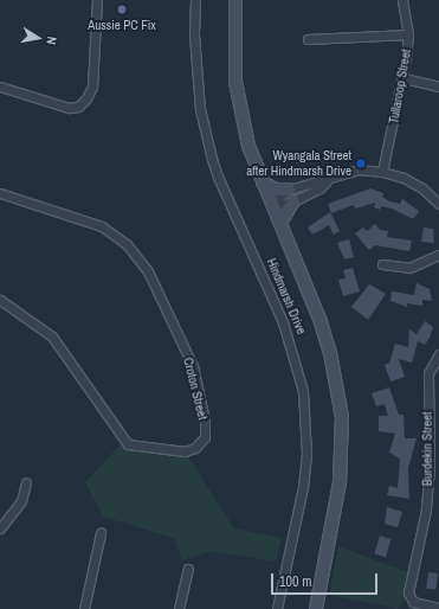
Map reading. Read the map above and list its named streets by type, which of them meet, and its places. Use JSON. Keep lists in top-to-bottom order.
{
  "streets": {
    "main road": ["Hindmarsh Drive"],
    "street": ["Tullaroop Street", "Croton Street", "Burdekin Street"]
  },
  "places": ["Aussie PC Fix", "Wyangala Street after Hindmarsh Drive"],
  "scale_bar": "100 m",
  "north": "right"
}
